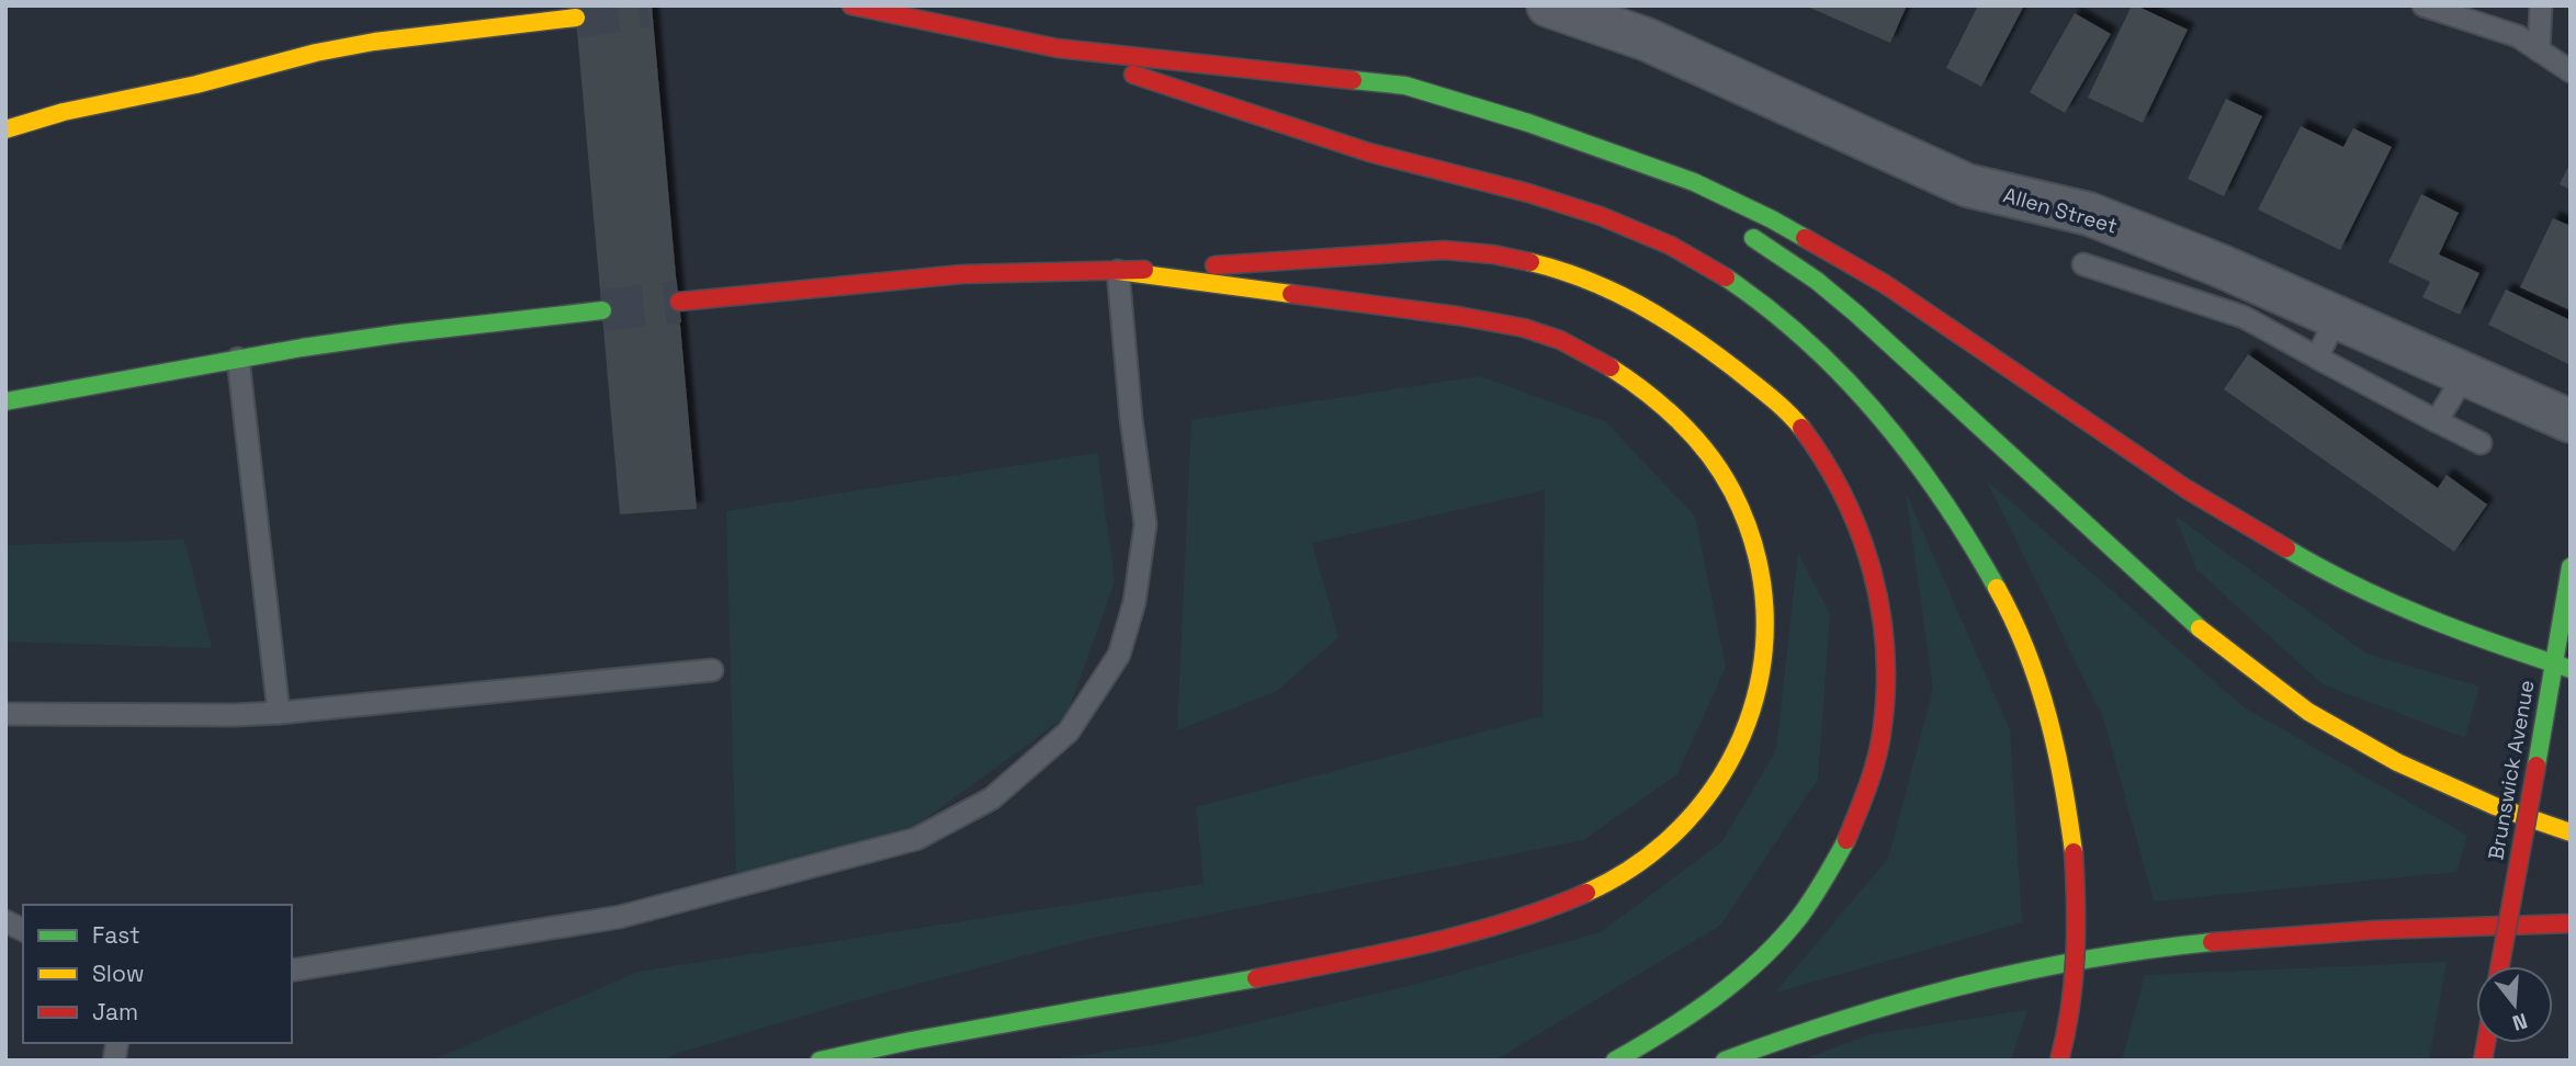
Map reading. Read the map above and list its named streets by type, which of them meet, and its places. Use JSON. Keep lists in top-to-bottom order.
{
  "streets": {
    "main road": ["Brunswick Avenue"],
    "street": ["Allen Street"]
  },
  "legend": ["Fast", "Slow", "Jam"],
  "north": "bottom"
}
